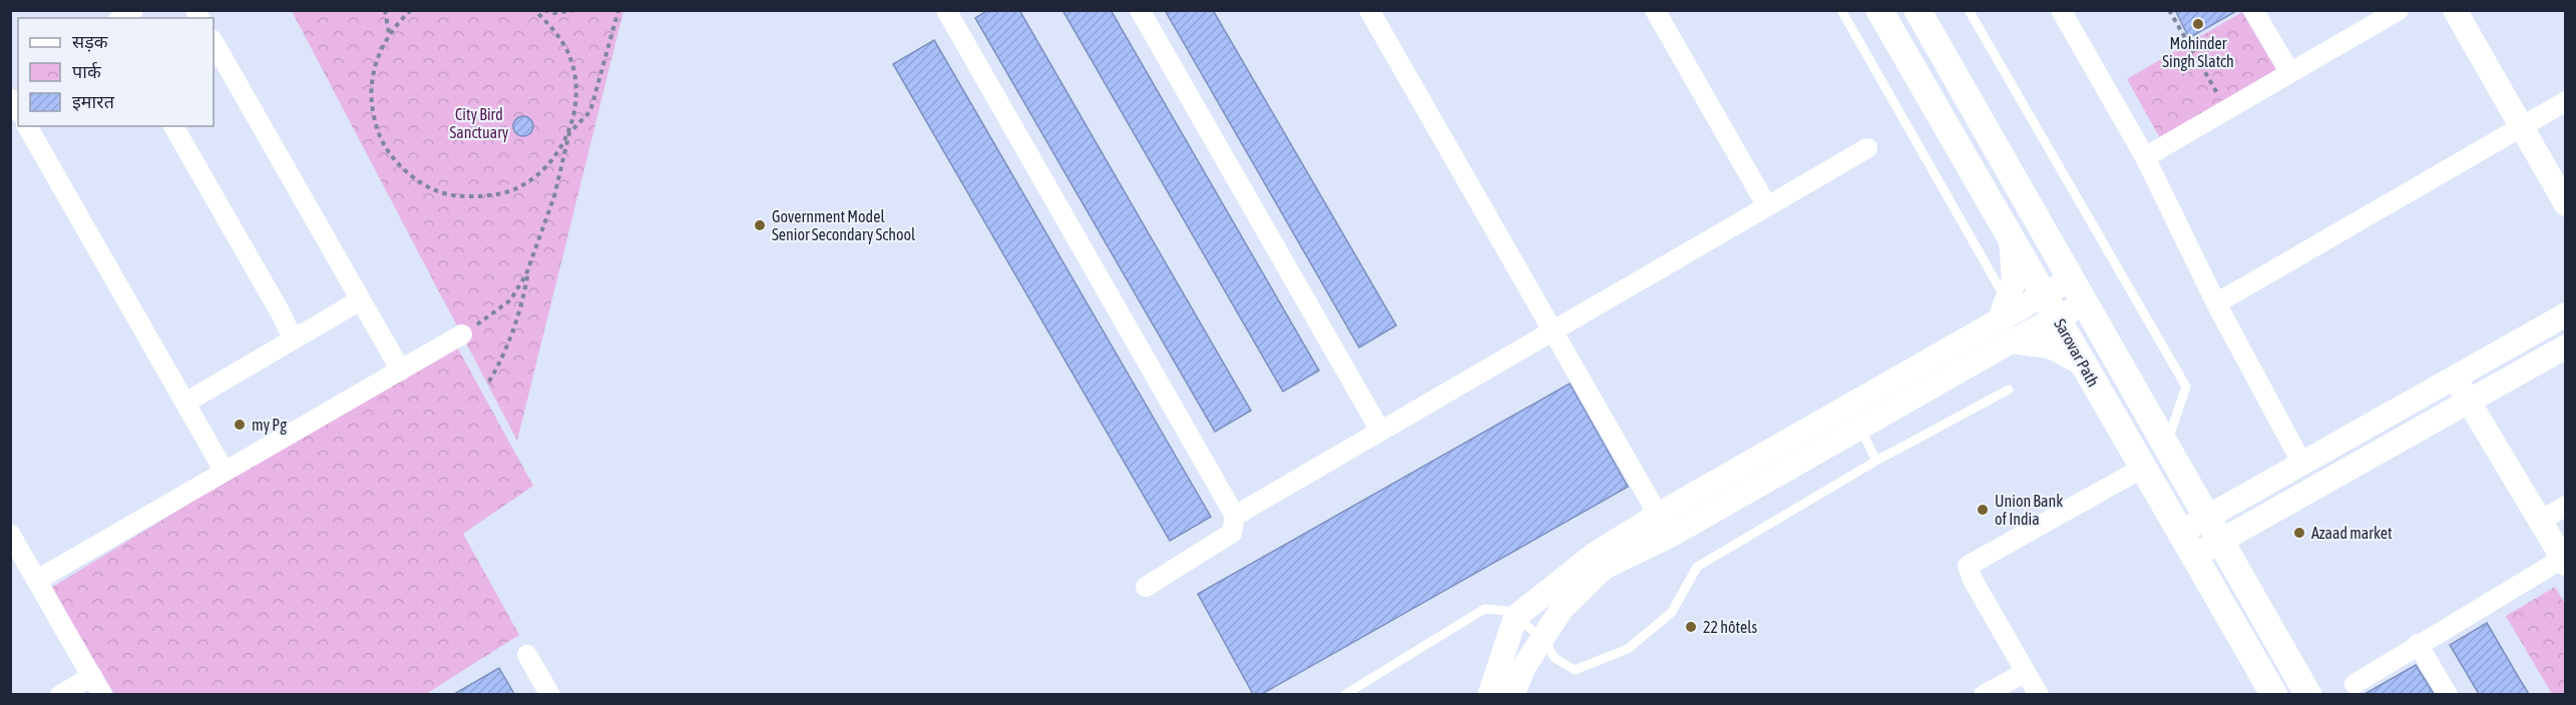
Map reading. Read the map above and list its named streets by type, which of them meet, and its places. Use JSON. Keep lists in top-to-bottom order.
{
  "streets": {
    "main road": ["Sarovar Path"]
  },
  "parks": ["City Bird Sanctuary"],
  "places": [
    "Mohinder Singh Slatch",
    "Government Model Senior Secondary School",
    "my Pg",
    "Union Bank of India",
    "Azaad market",
    "22 hôtels"
  ],
  "legend": ["सड़क", "पार्क", "इमारत"]
}
